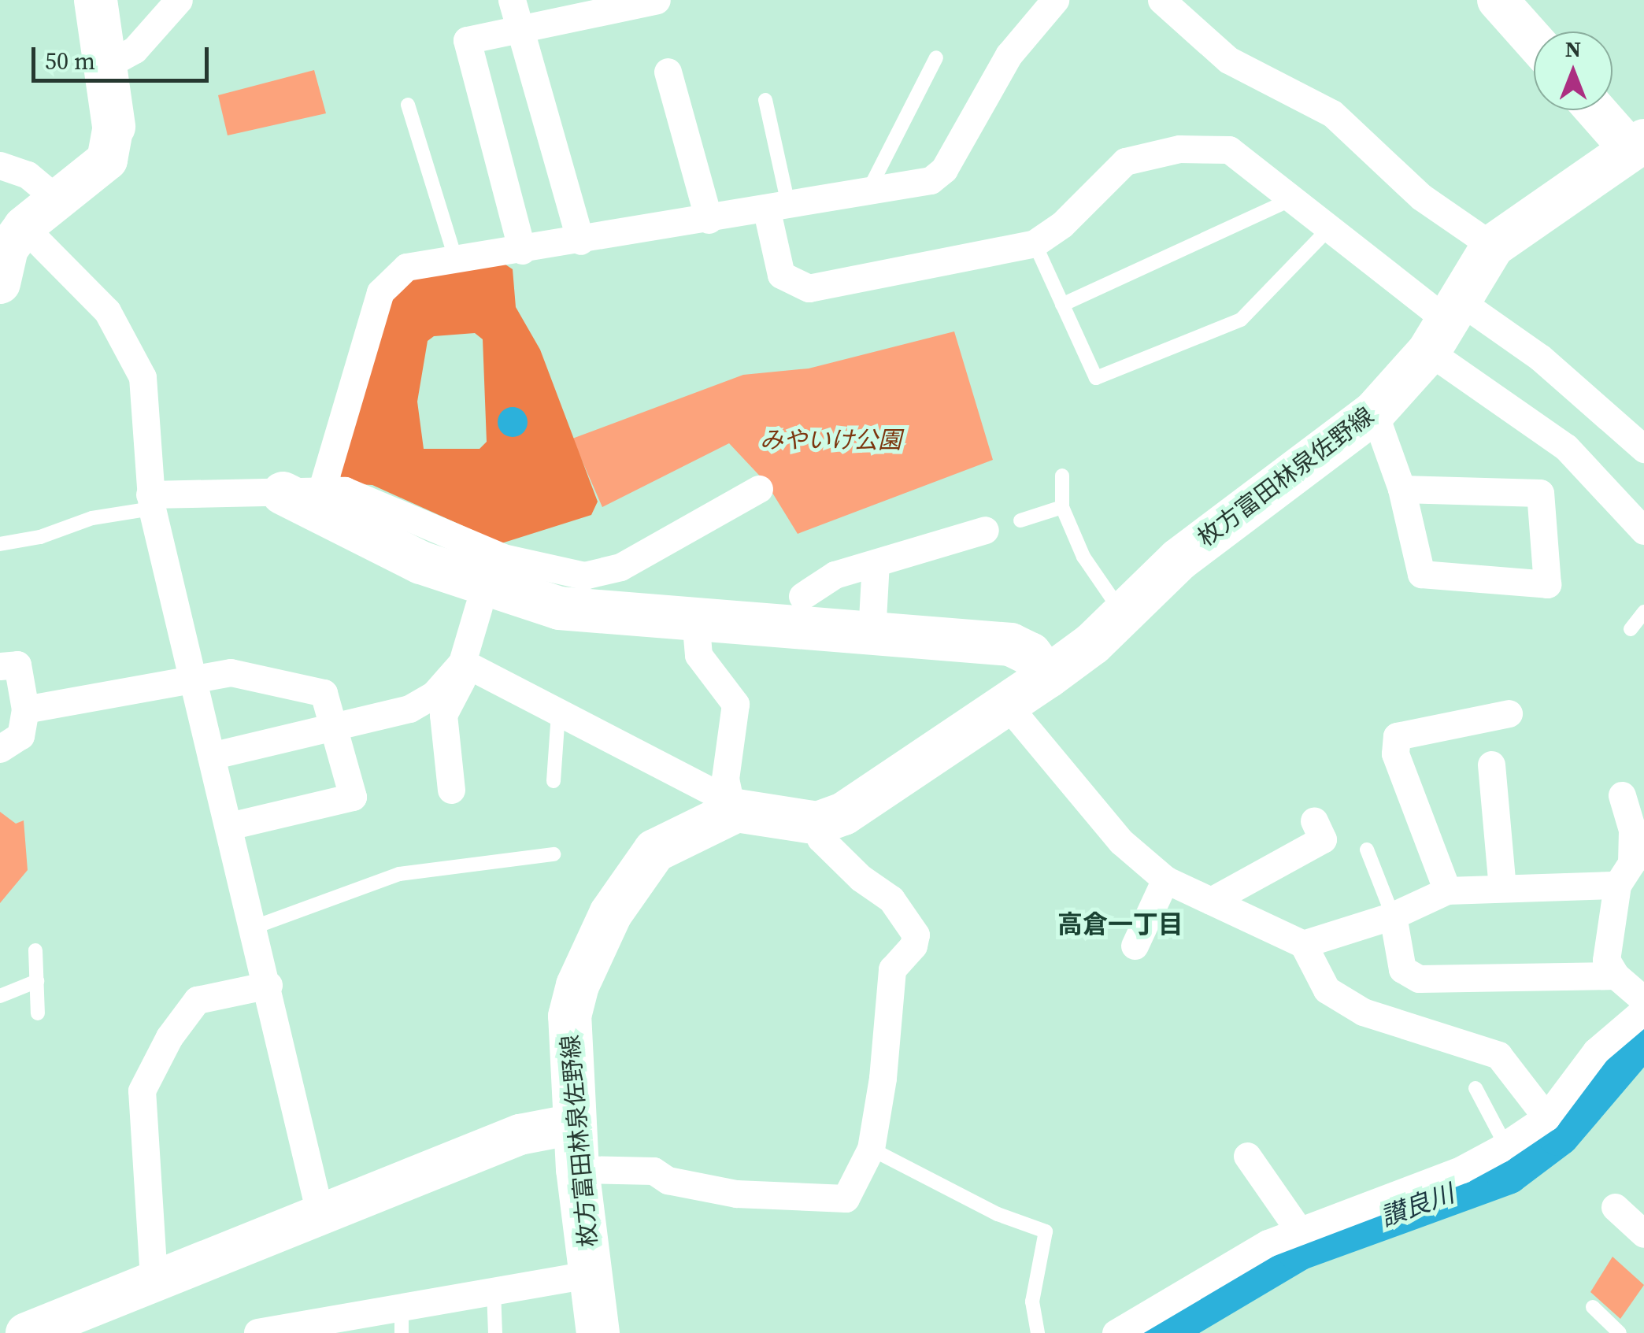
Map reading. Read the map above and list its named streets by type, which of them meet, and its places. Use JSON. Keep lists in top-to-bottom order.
{
  "streets": {
    "main road": ["枚方富田林泉佐野線"]
  },
  "districts": ["高倉一丁目"],
  "water": ["讃良川"],
  "parks": ["みやいけ公園"],
  "scale_bar": "50 m",
  "north": "top"
}
